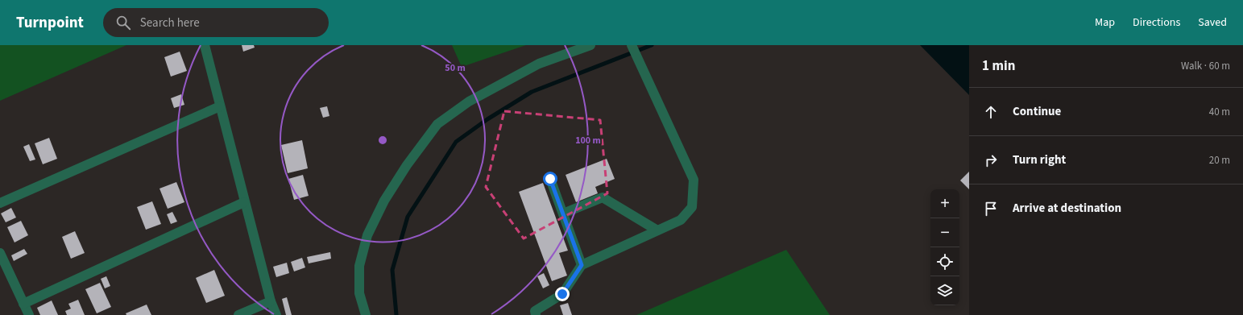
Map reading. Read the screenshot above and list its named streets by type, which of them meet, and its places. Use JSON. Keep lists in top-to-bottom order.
{
  "page": {
    "header": "Turnpoint",
    "search": "Search here",
    "nav": ["Map", "Directions", "Saved"],
    "heading": ["1 min", "Walk · 60 m"],
    "list": [
      ["Continue", "40 m"],
      ["Turn right", "20 m"],
      "Arrive at destination"
    ],
    "map_buttons": ["+", "−"]
  },
  "rings": ["50 m", "100 m"]
}
